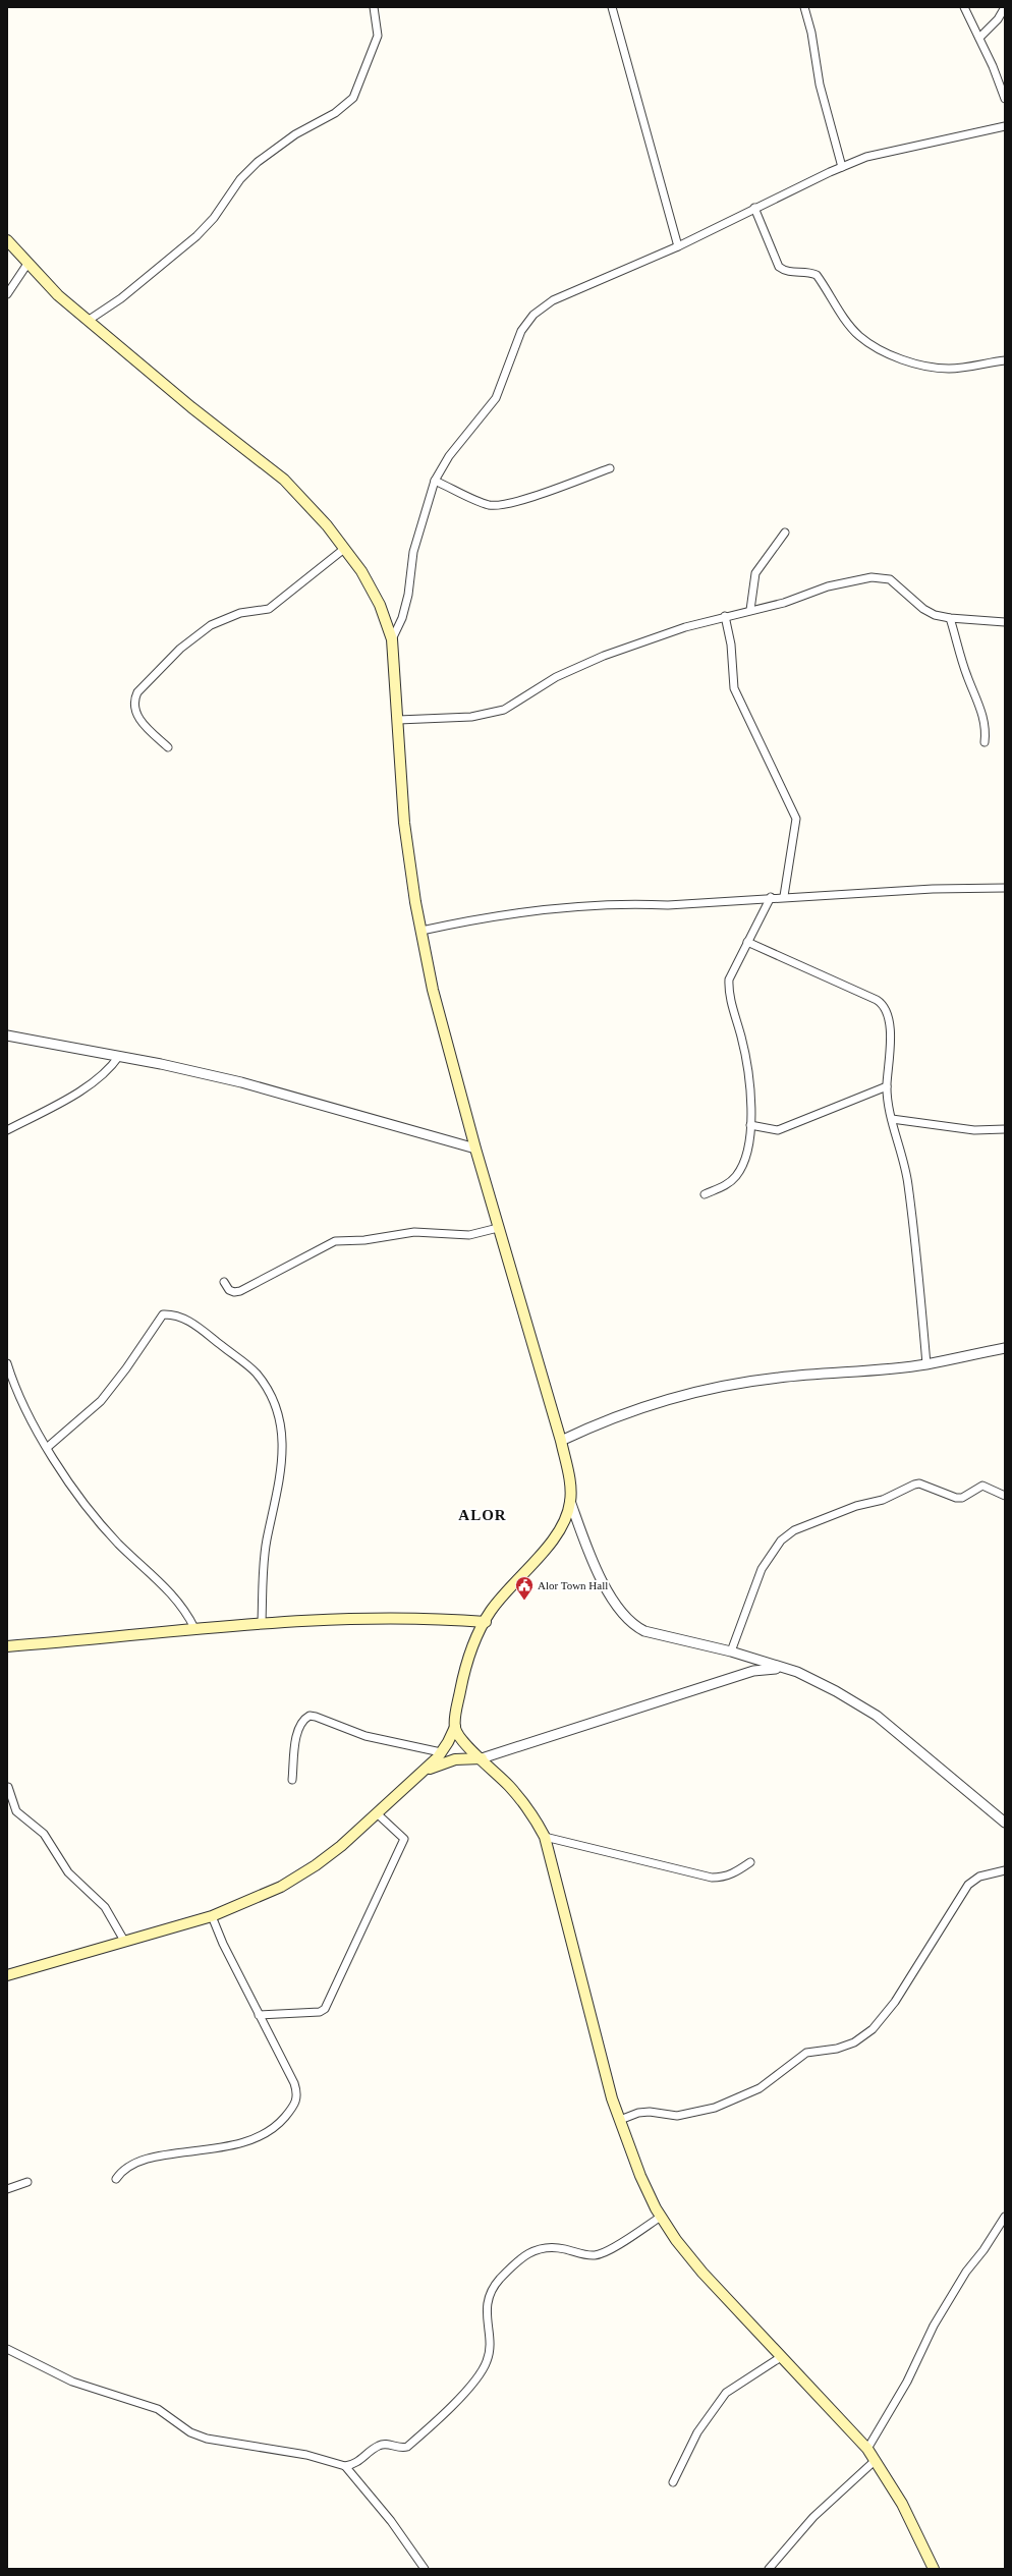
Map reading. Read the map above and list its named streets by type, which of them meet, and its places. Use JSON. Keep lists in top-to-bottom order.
{
  "districts": ["ALOR"],
  "places": {
    "public building": ["Alor Town Hall"]
  }
}
